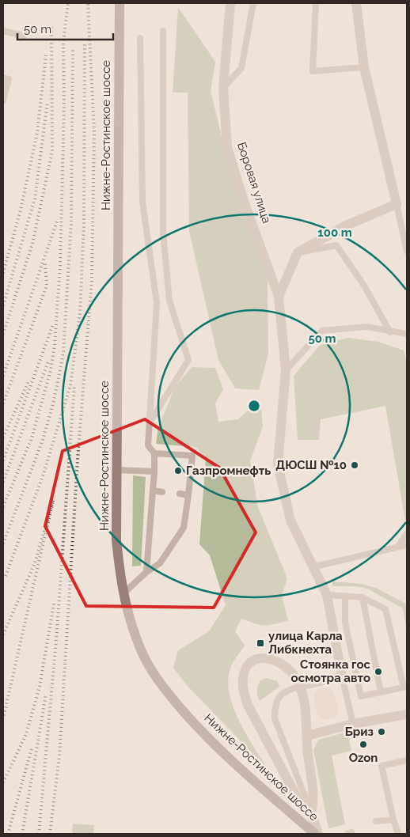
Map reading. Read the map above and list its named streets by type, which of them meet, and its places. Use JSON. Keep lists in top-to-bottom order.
{
  "streets": {
    "street": ["Нижне-Ростинское шоссе", "Боровая улица"]
  },
  "places": {
    "other": [
      "ДЮСШ №10",
      "Газпромнефть",
      "Стоянка гос осмотра авто",
      "Бриз",
      "Ozon"
    ],
    "transit": ["улица Карла Либкнехта"]
  },
  "scale_bar": "50 m",
  "rings": ["100 m", "50 m"]
}
